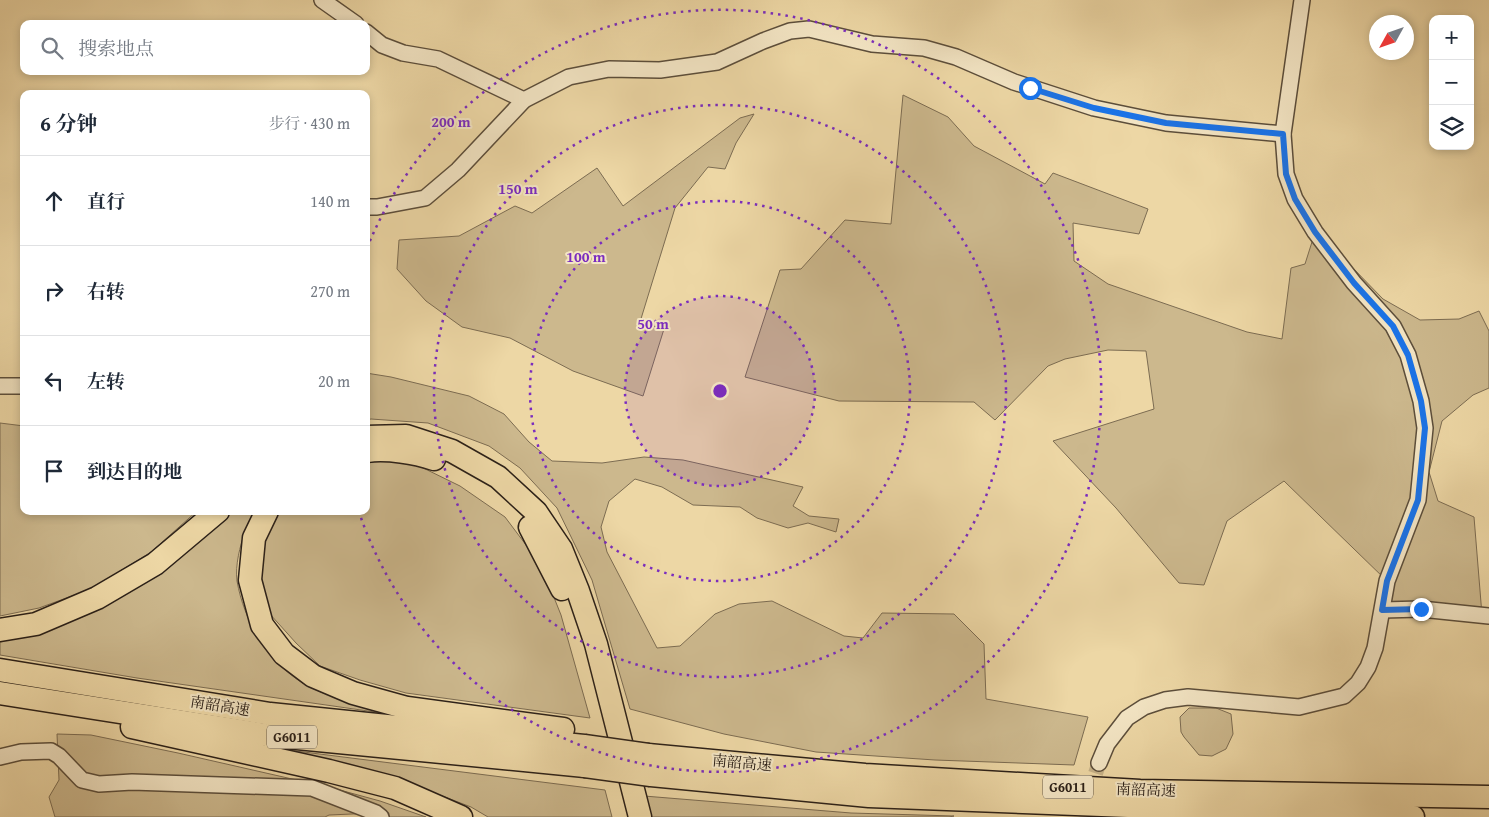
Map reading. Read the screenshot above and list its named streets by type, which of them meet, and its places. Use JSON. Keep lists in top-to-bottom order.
{
  "streets": {
    "highway": ["南韶高速", "G6011"]
  },
  "north": "bottom left",
  "page": {
    "map_buttons": ["+", "−"],
    "search": "搜索地点",
    "heading": ["6 分钟", "步行 · 430 m"],
    "list": [
      ["直行", "140 m"],
      ["右转", "270 m"],
      ["左转", "20 m"],
      "到达目的地"
    ]
  },
  "rings": [
    "200 m",
    "150 m",
    "100 m",
    "50 m"
  ]
}
